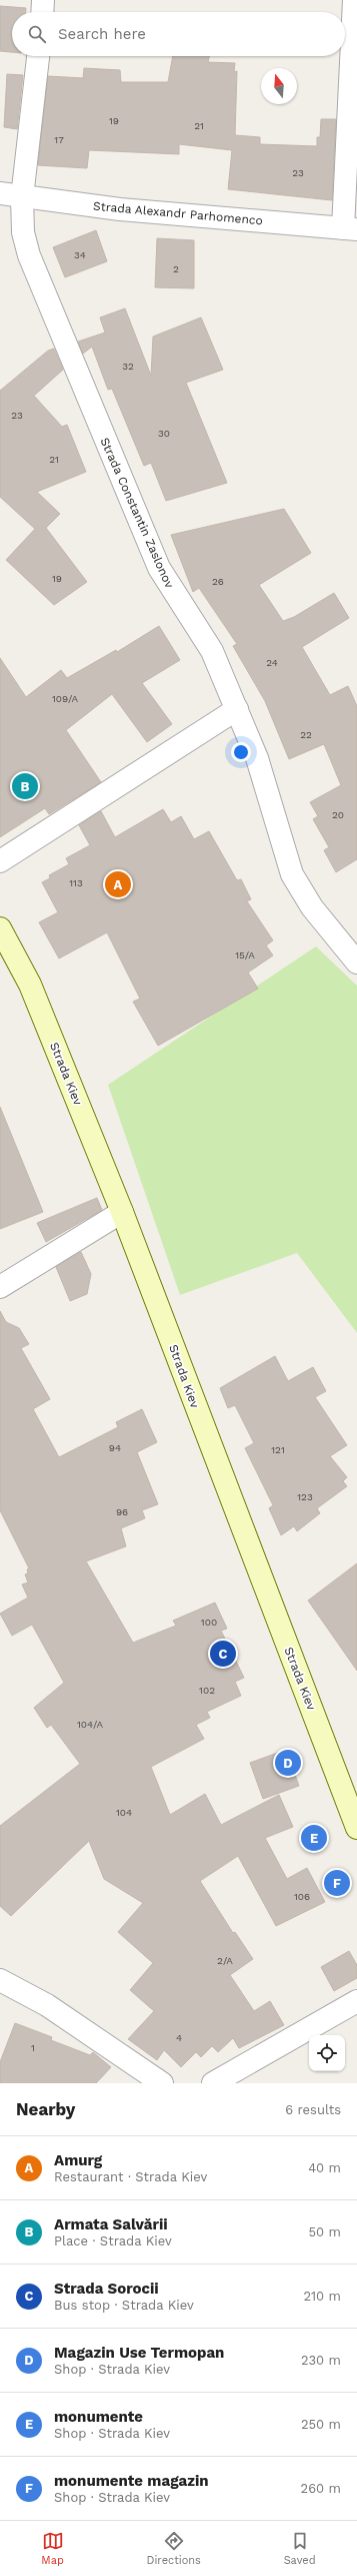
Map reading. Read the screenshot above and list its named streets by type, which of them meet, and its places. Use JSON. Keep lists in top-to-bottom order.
{
  "streets": {
    "main road": ["Strada Kiev"],
    "street": ["Strada Alexandr Parhomenco", "Strada Constantin Zaslonov"]
  },
  "crossings": [
    ["Strada Alexandr Parhomenco", "Strada Constantin Zaslonov"]
  ],
  "house_numbers": [
    "19",
    "21",
    "17",
    "23",
    "34",
    "2",
    "32",
    "23",
    "30",
    "21",
    "19",
    "26",
    "24",
    "109/A",
    "22",
    "20",
    "113",
    "15/A",
    "94",
    "121",
    "123",
    "96",
    "100",
    "102",
    "104/A",
    "104",
    "106",
    "2/A",
    "4",
    "1"
  ],
  "north": "top",
  "page": {
    "search": "Search here",
    "pins": [
      "B",
      "A",
      "C",
      "D",
      "E",
      "F"
    ],
    "heading": ["Nearby", "6 results"],
    "list": [
      {
        "mark": "A",
        "name": "Amurg",
        "note": "Restaurant · Strada Kiev",
        "value": "40 m"
      },
      {
        "mark": "B",
        "name": "Armata Salvării",
        "note": "Place · Strada Kiev",
        "value": "50 m"
      },
      {
        "mark": "C",
        "name": "Strada Sorocii",
        "note": "Bus stop · Strada Kiev",
        "value": "210 m"
      },
      {
        "mark": "D",
        "name": "Magazin Use Termopan",
        "note": "Shop · Strada Kiev",
        "value": "230 m"
      },
      {
        "mark": "E",
        "name": "monumente",
        "note": "Shop · Strada Kiev",
        "value": "250 m"
      },
      {
        "mark": "F",
        "name": "monumente magazin",
        "note": "Shop · Strada Kiev",
        "value": "260 m"
      }
    ],
    "nav": ["Map", "Directions", "Saved"]
  }
}
